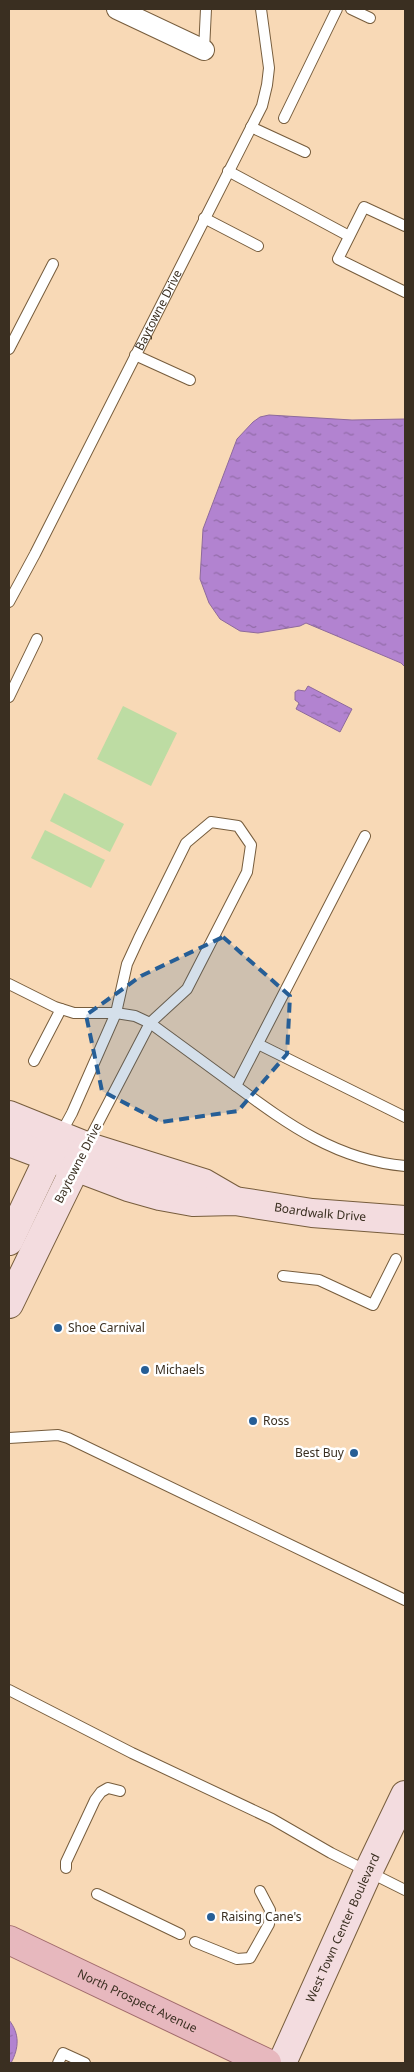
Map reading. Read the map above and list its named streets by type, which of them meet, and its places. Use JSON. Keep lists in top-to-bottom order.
{
  "streets": {
    "main road": ["North Prospect Avenue"],
    "street": ["Baytowne Drive", "Boardwalk Drive", "West Town Center Boulevard"]
  },
  "crossings": [
    ["Baytowne Drive", "Boardwalk Drive"]
  ],
  "places": [
    "Shoe Carnival",
    "Michaels",
    "Ross",
    "Best Buy",
    "Raising Cane's"
  ]
}
